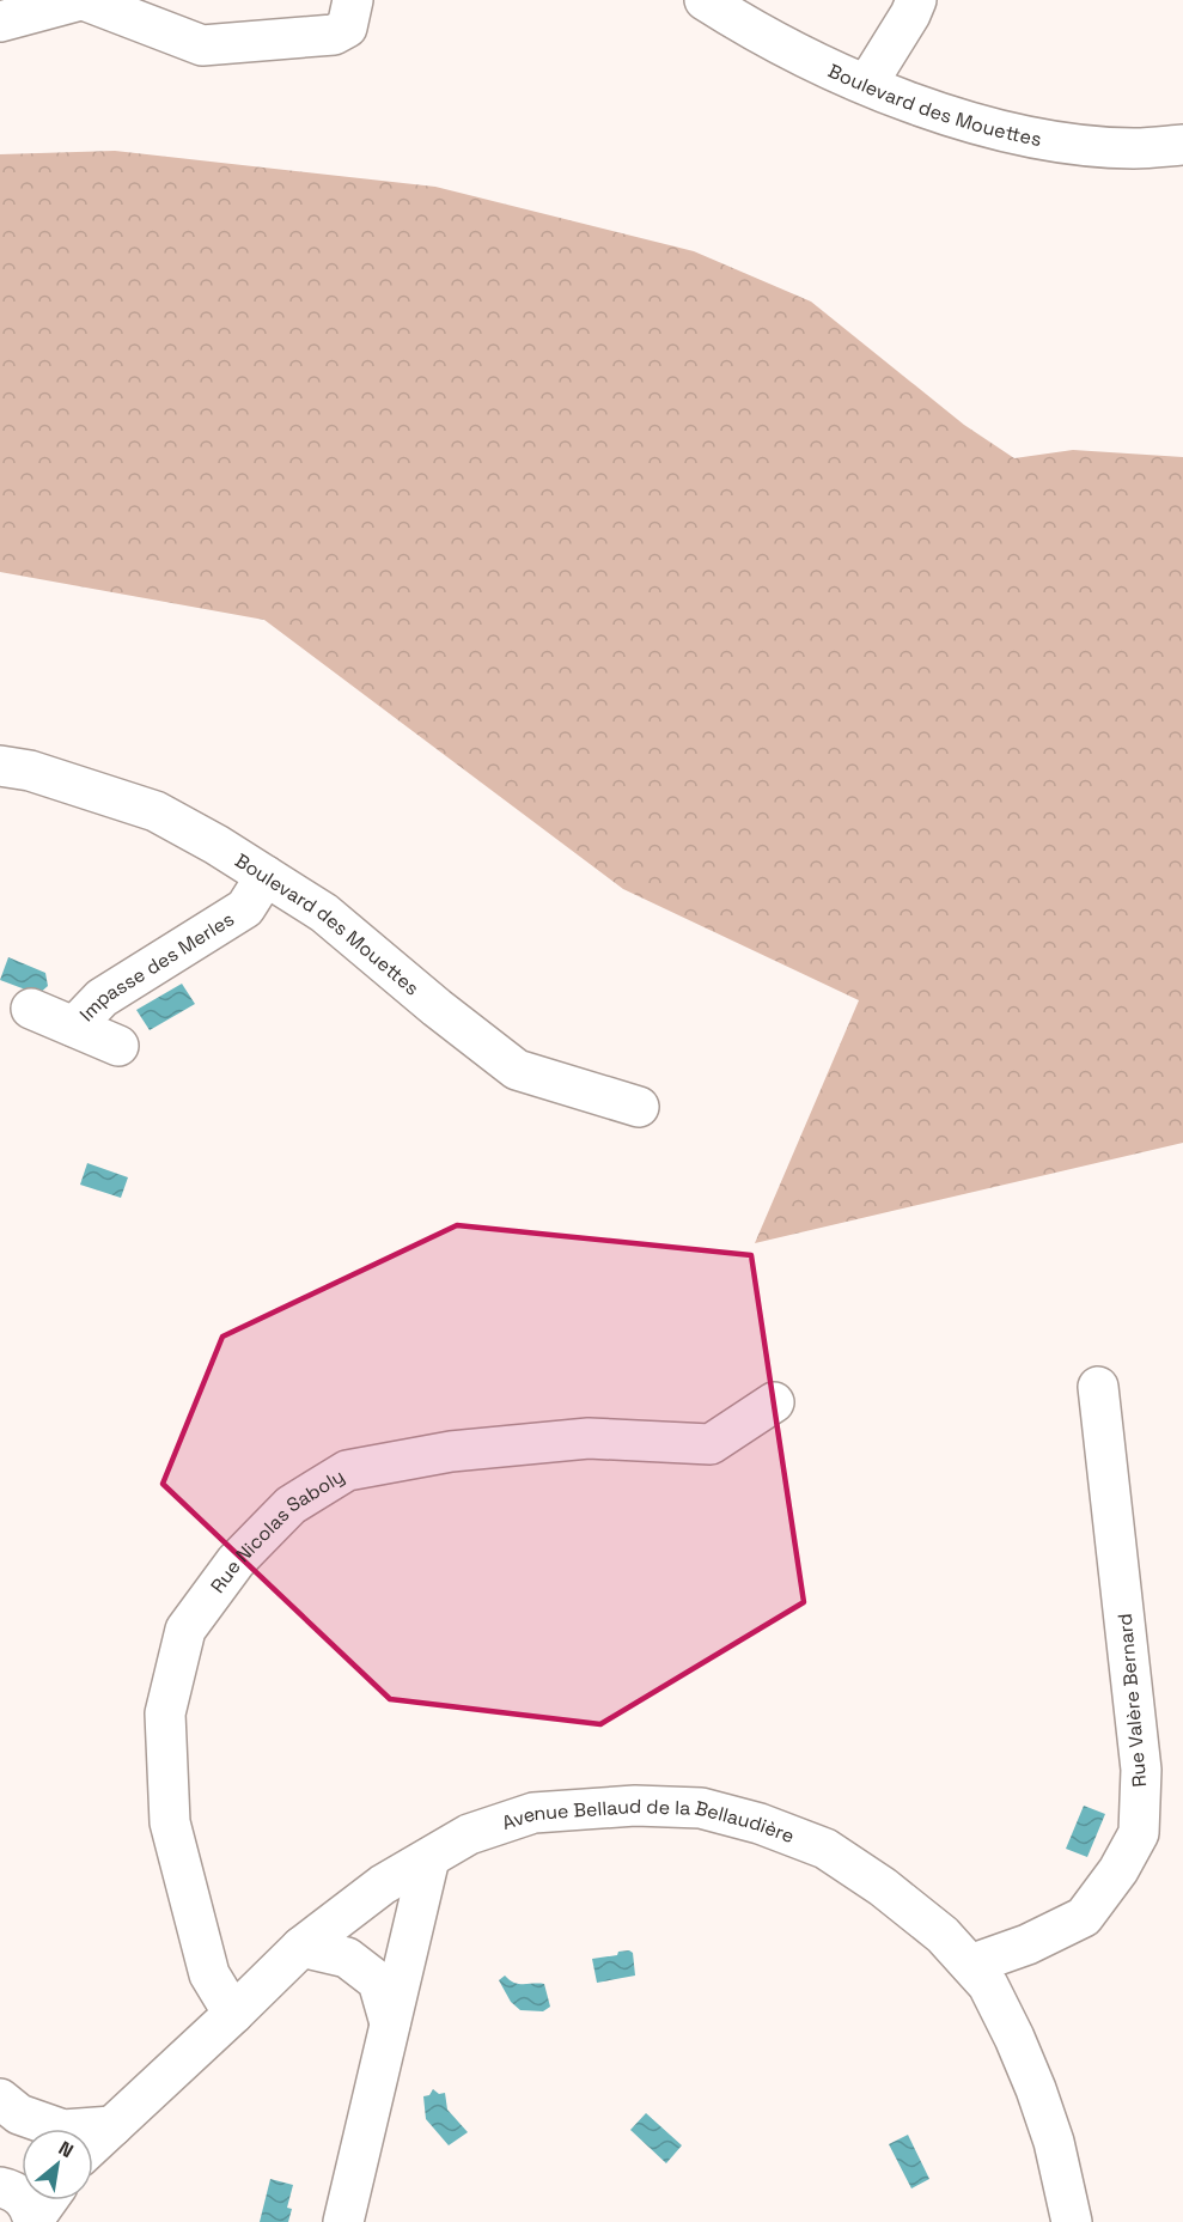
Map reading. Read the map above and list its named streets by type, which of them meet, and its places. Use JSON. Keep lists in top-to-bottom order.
{
  "streets": {
    "street": [
      "Boulevard des Mouettes",
      "Impasse des Merles",
      "Rue Nicolas Saboly",
      "Rue Valère Bernard",
      "Avenue Bellaud de la Bellaudière"
    ]
  },
  "crossings": [
    ["Boulevard des Mouettes", "Impasse des Merles"],
    ["Rue Nicolas Saboly", "Avenue Bellaud de la Bellaudière"],
    ["Rue Valère Bernard", "Avenue Bellaud de la Bellaudière"]
  ],
  "north": "top right"
}
